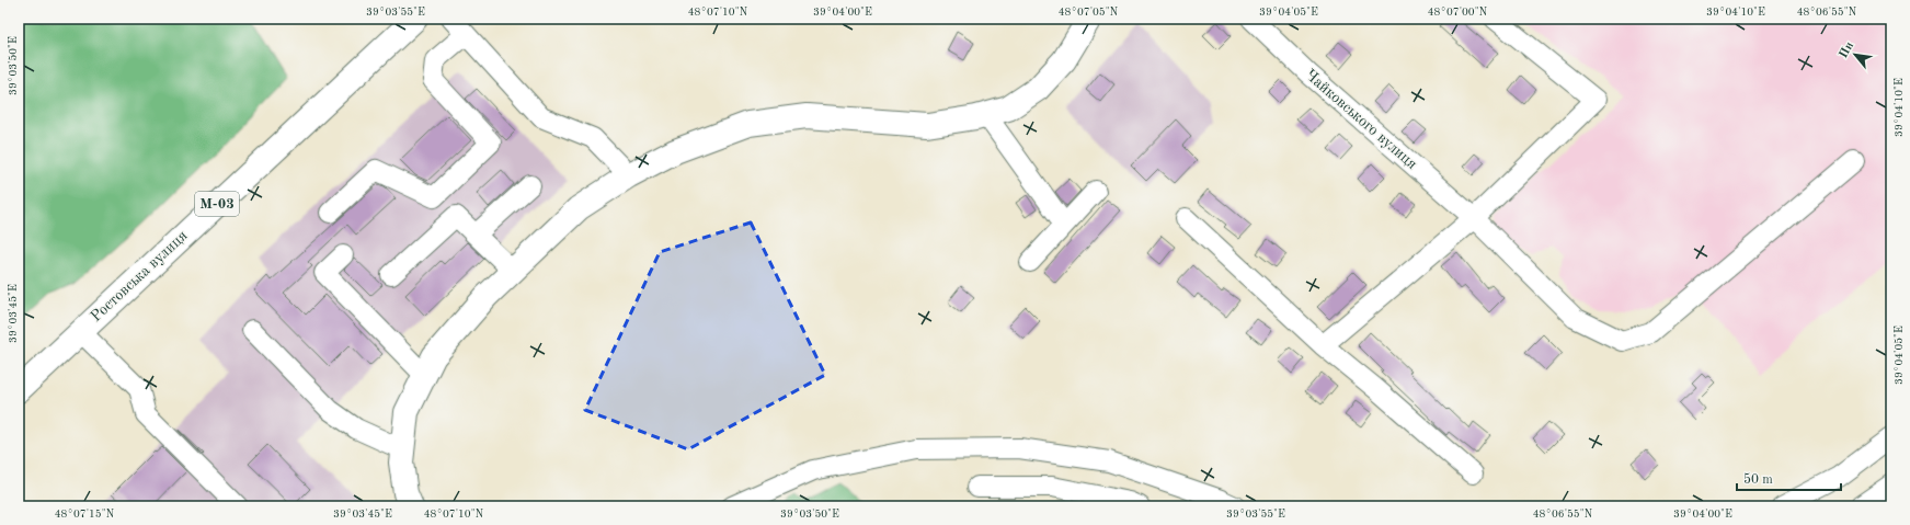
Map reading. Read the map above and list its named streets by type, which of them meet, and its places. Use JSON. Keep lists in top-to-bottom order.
{
  "streets": {
    "main road": ["М-03", "Ростовська вулиця"],
    "street": ["Чайковського вулиця"]
  },
  "scale_bar": "50 m",
  "north": "top left",
  "coordinates": [
    "39°03'55\"E",
    "48°07'10\"N",
    "39°04'00\"E",
    "48°07'05\"N",
    "39°04'05\"E",
    "48°07'00\"N",
    "39°04'10\"E",
    "48°06'55\"N",
    "39°03'50\"E",
    "39°03'45\"E",
    "48°07'15\"N"
  ]
}
